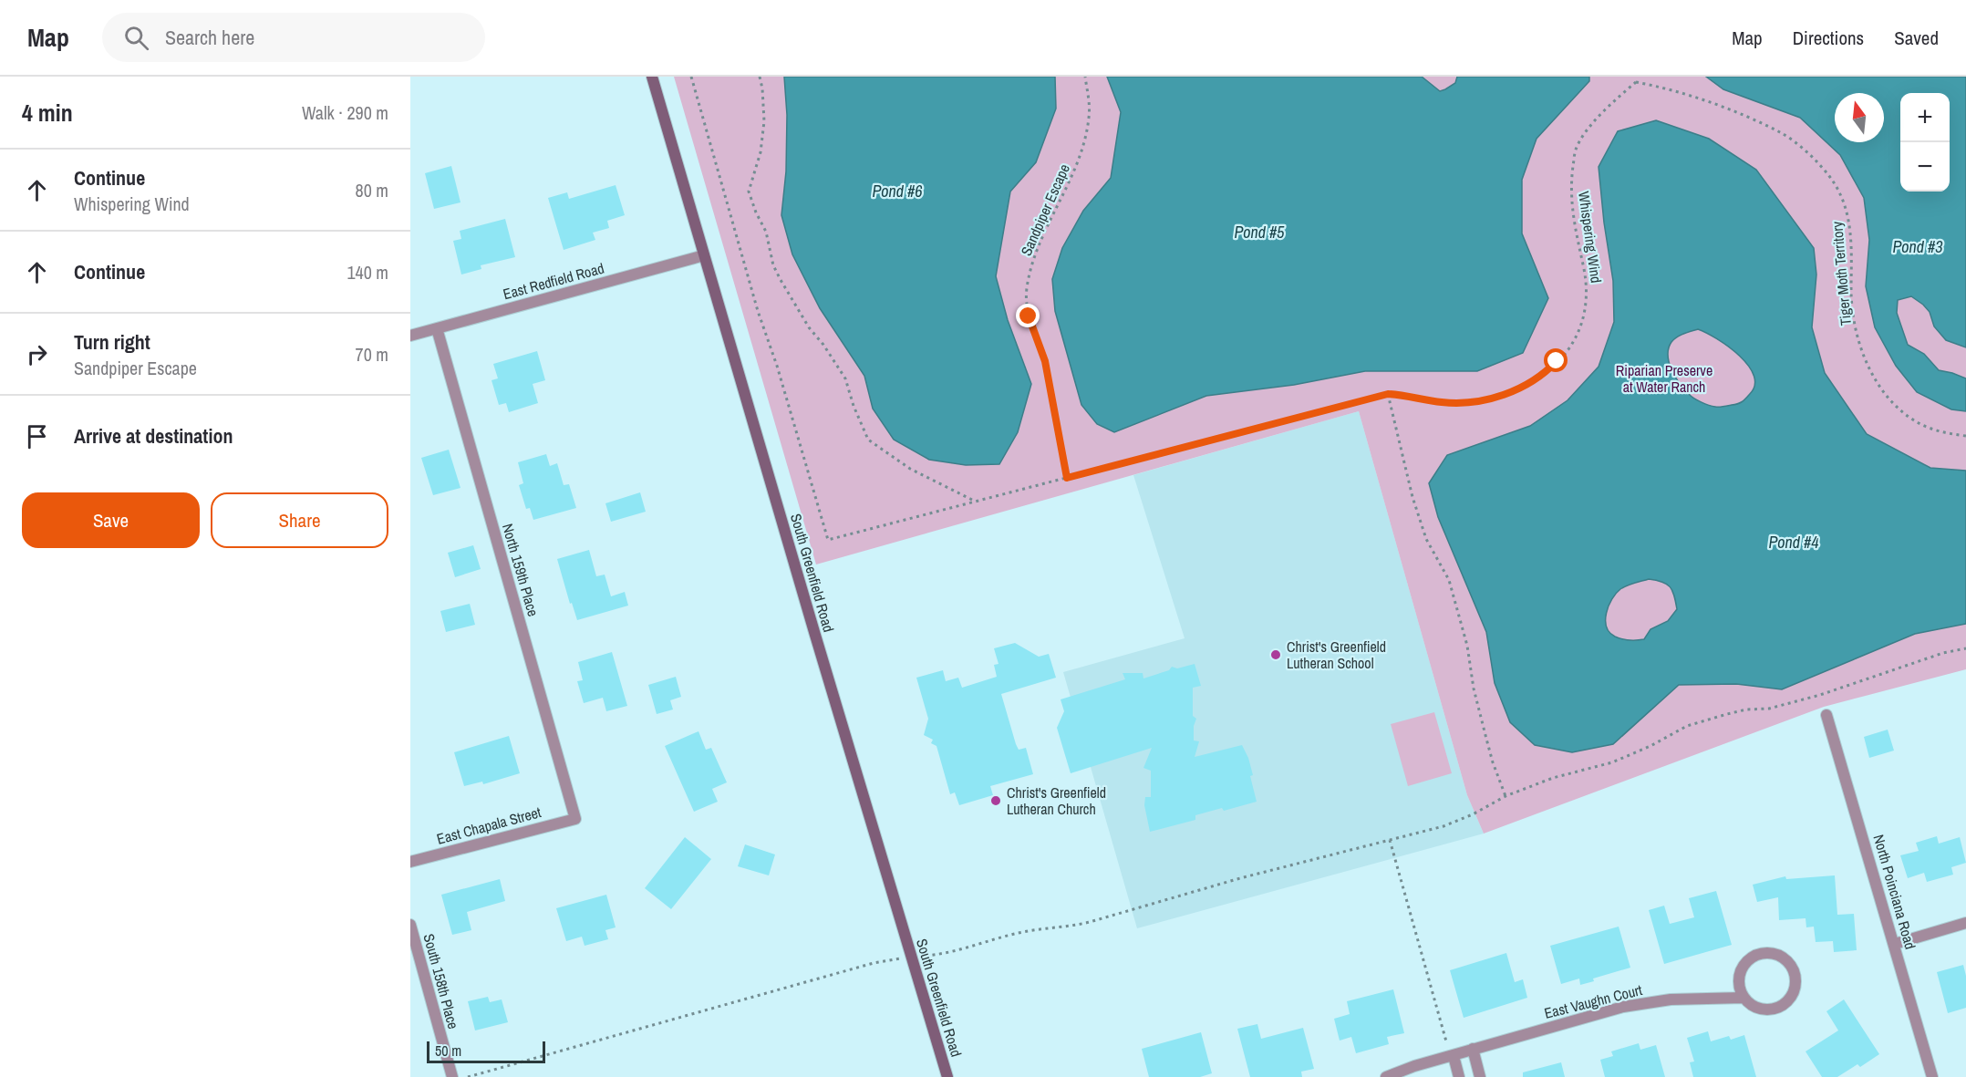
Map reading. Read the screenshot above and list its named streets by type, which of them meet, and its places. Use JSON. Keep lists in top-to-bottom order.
{
  "streets": {
    "main road": ["South Greenfield Road"],
    "street": [
      "East Redfield Road",
      "North 159th Place",
      "East Chapala Street",
      "North Poinciana Road",
      "South 158th Place",
      "East Vaughn Court"
    ],
    "path": ["Sandpiper Escape", "Whispering Wind", "Tiger Moth Territory"]
  },
  "crossings": [
    ["Sandpiper Escape", "Whispering Wind"],
    ["Whispering Wind", "Tiger Moth Territory"],
    ["East Redfield Road", "North 159th Place"],
    ["East Redfield Road", "South Greenfield Road"],
    ["North 159th Place", "East Chapala Street"]
  ],
  "water": [
    "Pond #6",
    "Pond #5",
    "Pond #3",
    "Pond #4"
  ],
  "parks": ["Riparian Preserve at Water Ranch"],
  "places": ["Christ's Greenfield Lutheran School", "Christ's Greenfield Lutheran Church"],
  "scale_bar": "50 m",
  "north": "top",
  "page": {
    "header": "Map",
    "search": "Search here",
    "nav": ["Map", "Directions", "Saved"],
    "heading": ["4 min", "Walk · 290 m"],
    "map_buttons": ["+", "−"],
    "list": [
      ["Continue", "Whispering Wind", "80 m"],
      ["Continue", "140 m"],
      ["Turn right", "Sandpiper Escape", "70 m"],
      "Arrive at destination"
    ],
    "buttons": ["Save", "Share"],
    "scale": "50 m"
  }
}
